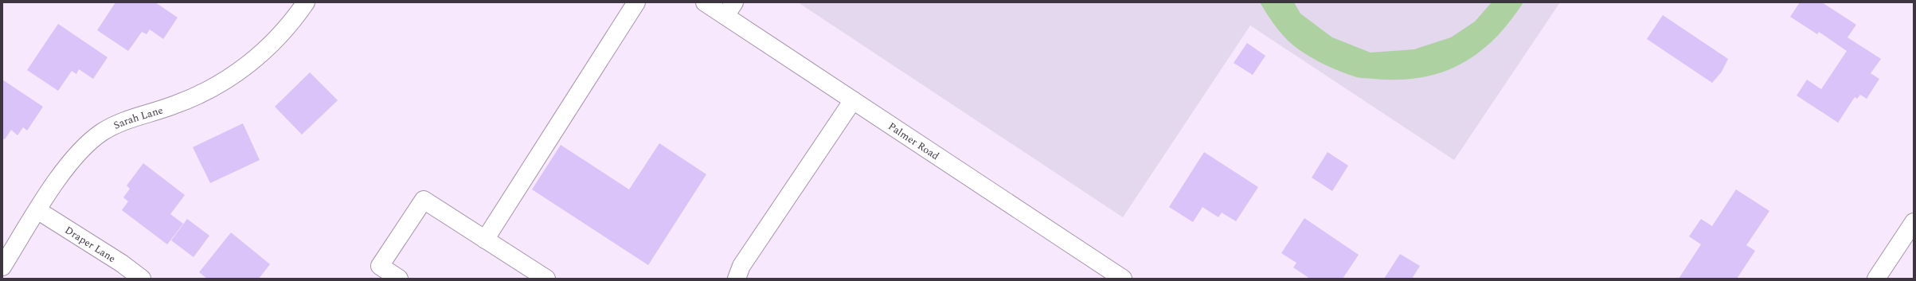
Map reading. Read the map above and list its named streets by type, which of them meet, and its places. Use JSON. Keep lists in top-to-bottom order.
{
  "streets": {
    "street": ["Sarah Lane", "Palmer Road", "Draper Lane"]
  },
  "crossings": [
    ["Sarah Lane", "Draper Lane"]
  ]
}
